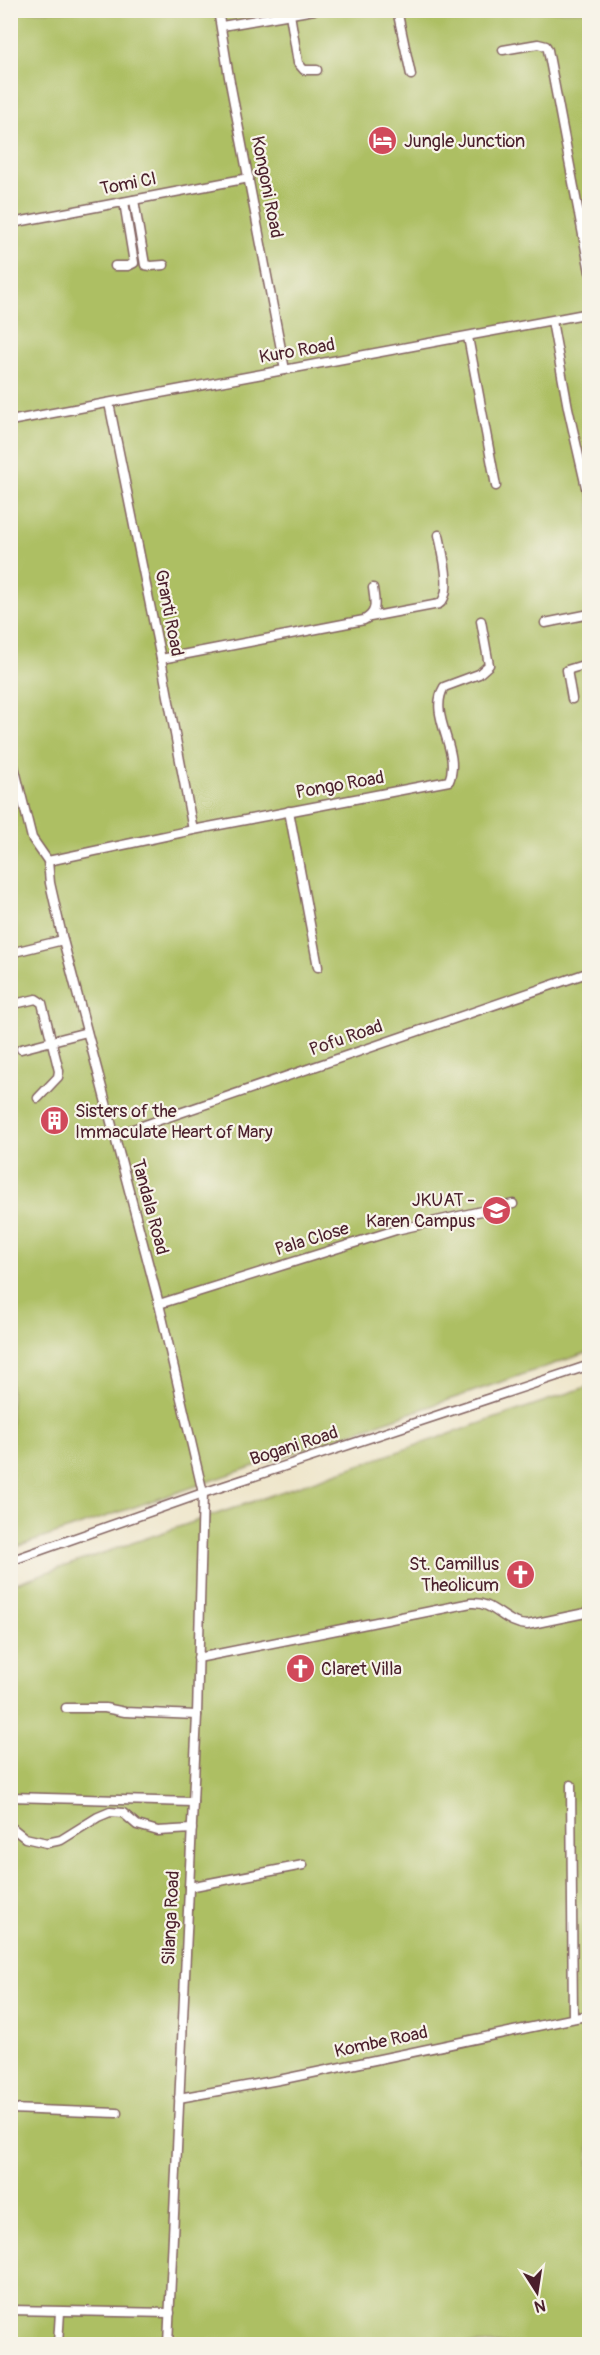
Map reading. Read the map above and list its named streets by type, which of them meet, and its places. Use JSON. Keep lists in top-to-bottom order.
{
  "streets": {
    "street": [
      "Tomi Cl",
      "Kongoni Road",
      "Kuro Road",
      "Granti Road",
      "Pongo Road",
      "Pofu Road",
      "Tandala Road",
      "Pala Close",
      "Bogani Road",
      "Silanga Road",
      "Kombe Road"
    ]
  },
  "crossings": [
    ["Tomi Cl", "Kongoni Road"],
    ["Kongoni Road", "Kuro Road"],
    ["Kuro Road", "Granti Road"],
    ["Granti Road", "Pongo Road"],
    ["Pongo Road", "Tandala Road"],
    ["Pofu Road", "Tandala Road"],
    ["Tandala Road", "Pala Close"],
    ["Tandala Road", "Bogani Road"],
    ["Tandala Road", "Silanga Road"],
    ["Bogani Road", "Silanga Road"],
    ["Silanga Road", "Kombe Road"]
  ],
  "places": {
    "hotel": ["Jungle Junction"],
    "building": ["Sisters of the Immaculate Heart of Mary"],
    "school or university": ["JKUAT - Karen Campus"],
    "church": ["St. Camillus Theolicum", "Claret Villa"]
  },
  "north": "bottom"
}
